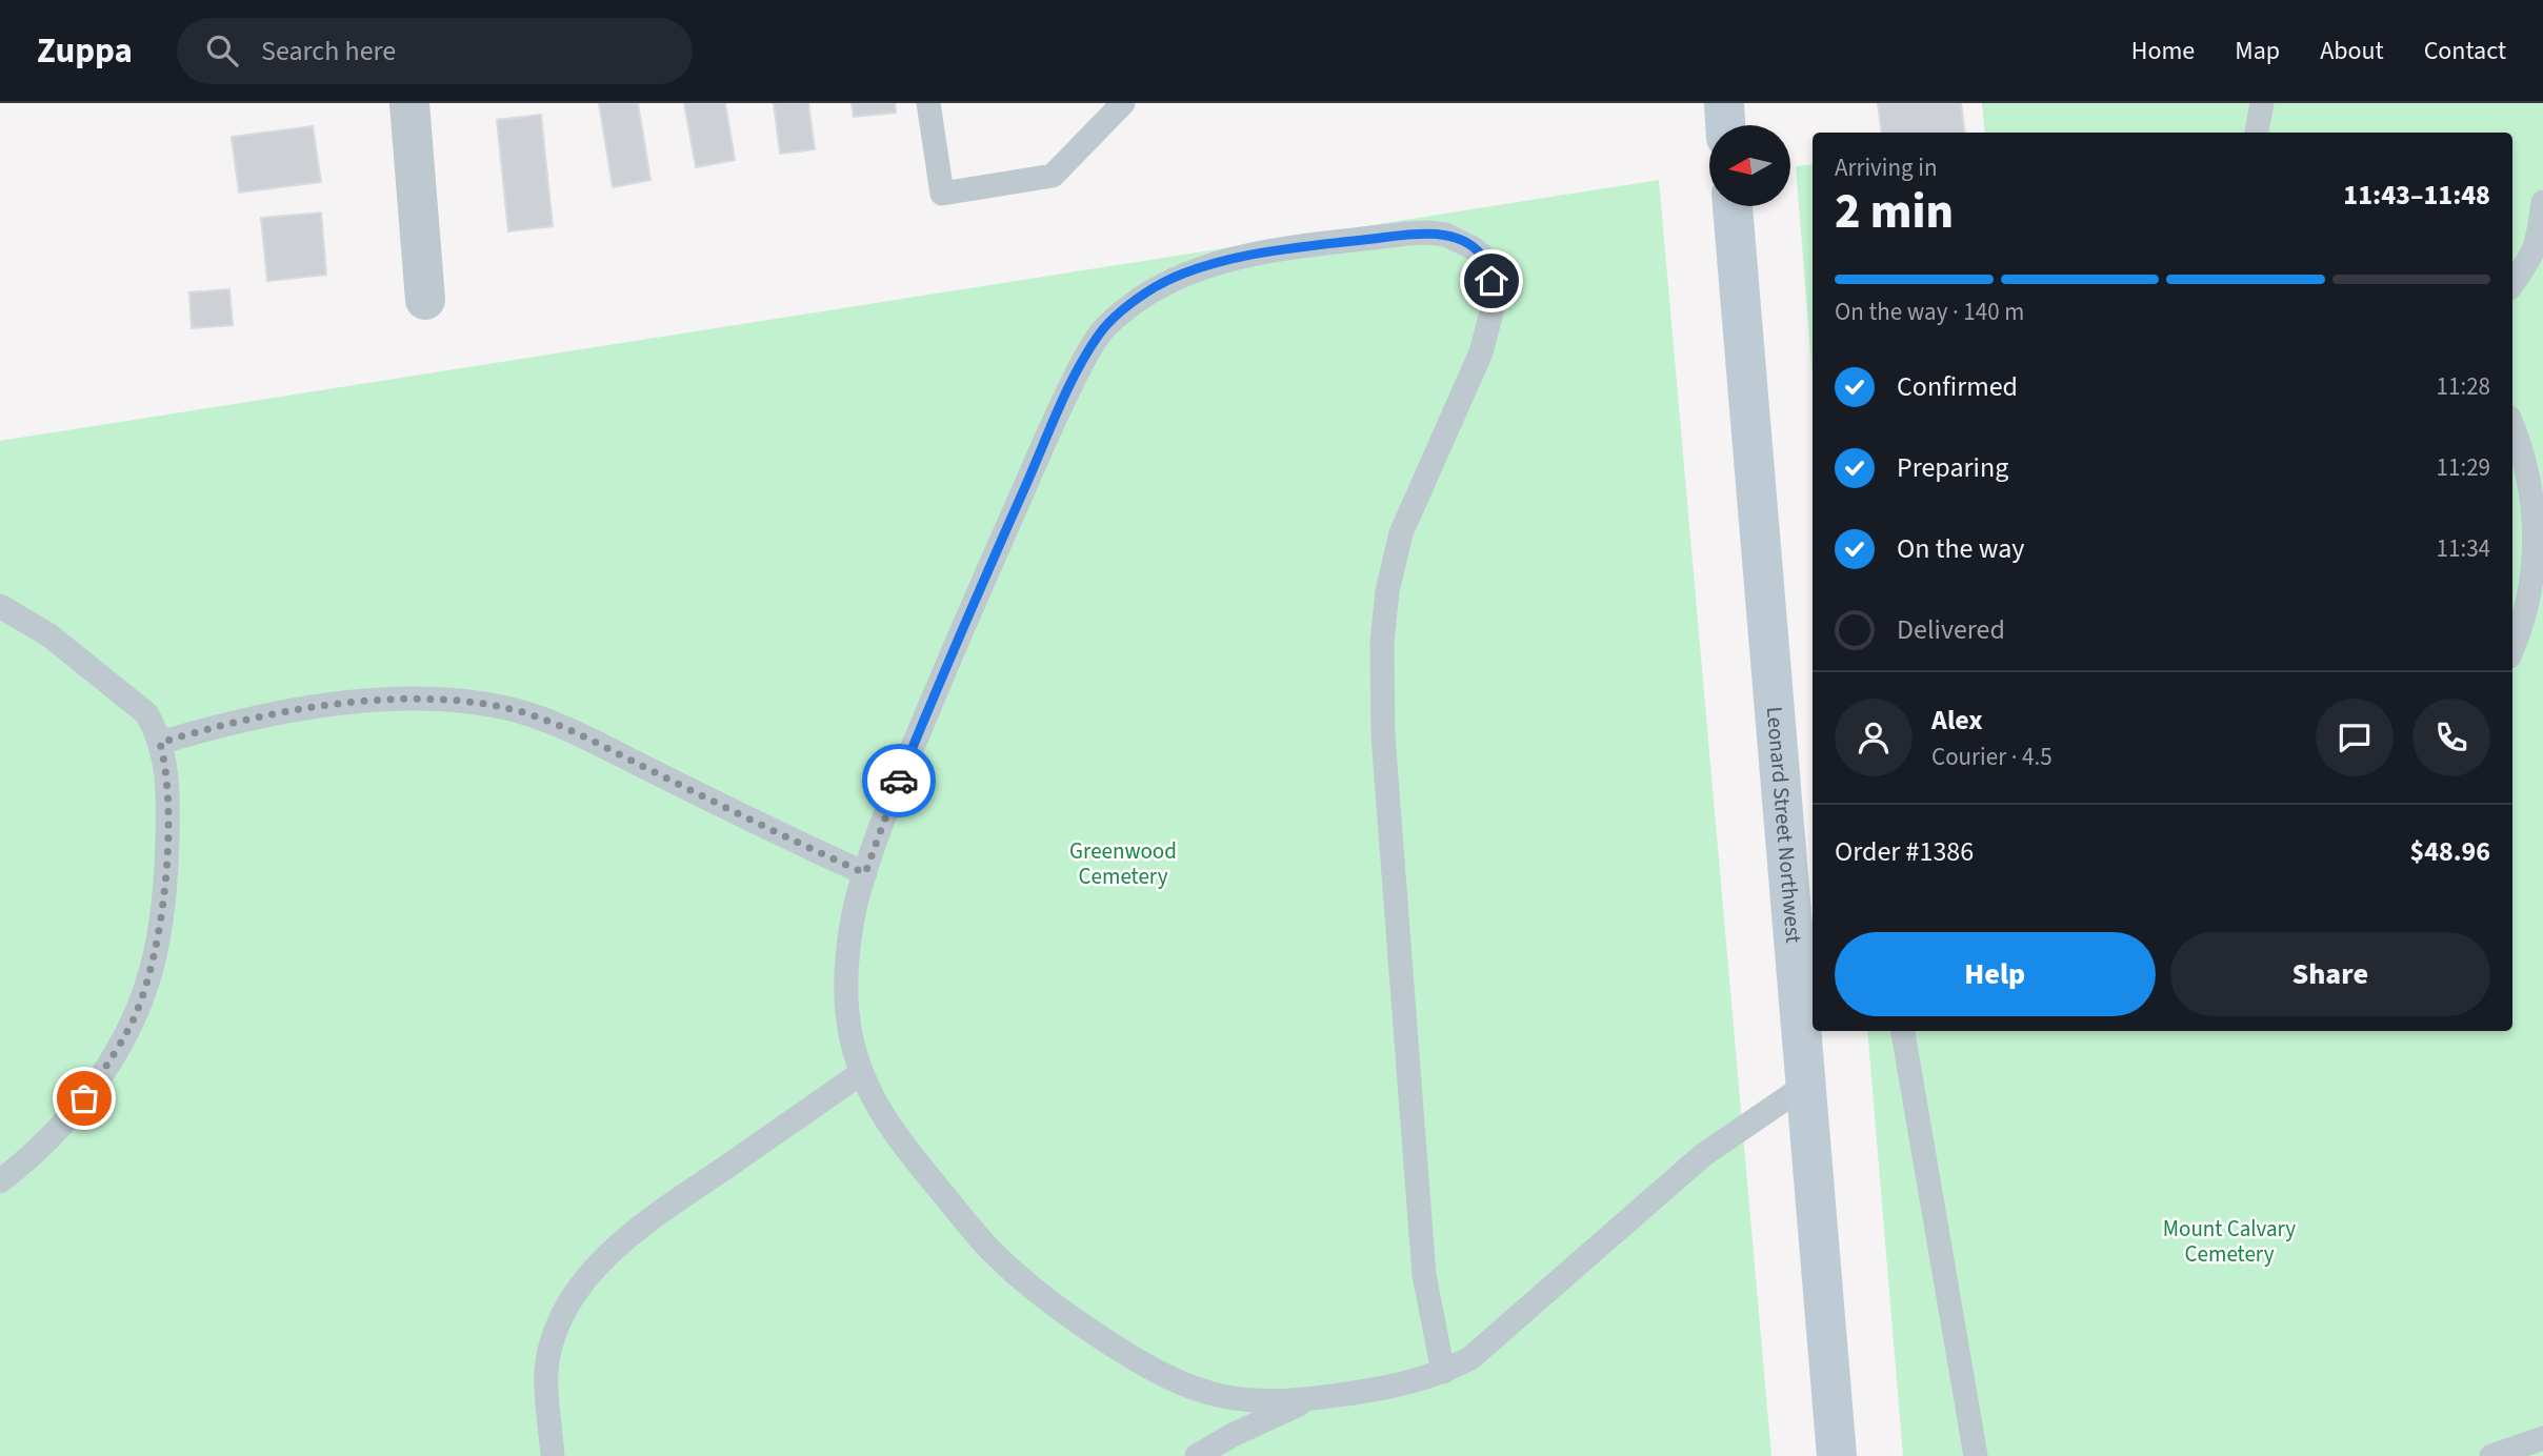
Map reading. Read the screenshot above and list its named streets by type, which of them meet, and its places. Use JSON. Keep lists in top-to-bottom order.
{
  "streets": {
    "main road": ["Leonard Street Northwest"]
  },
  "parks": ["Greenwood Cemetery", "Mount Calvary Cemetery"],
  "north": "left",
  "page": {
    "header": "Zuppa",
    "search": "Search here",
    "nav": [
      "Home",
      "Map",
      "About",
      "Contact"
    ],
    "heading": ["2 min", "Arriving in", "11:43–11:48"],
    "panel": [
      "Alex",
      "Courier · 4.5",
      "Order #1386",
      "$48.96"
    ],
    "bar": "On the way · 140 m",
    "list": [
      ["Confirmed", "11:28"],
      ["Preparing", "11:29"],
      ["On the way", "11:34"],
      "Delivered"
    ],
    "buttons": ["Help", "Share"]
  }
}
